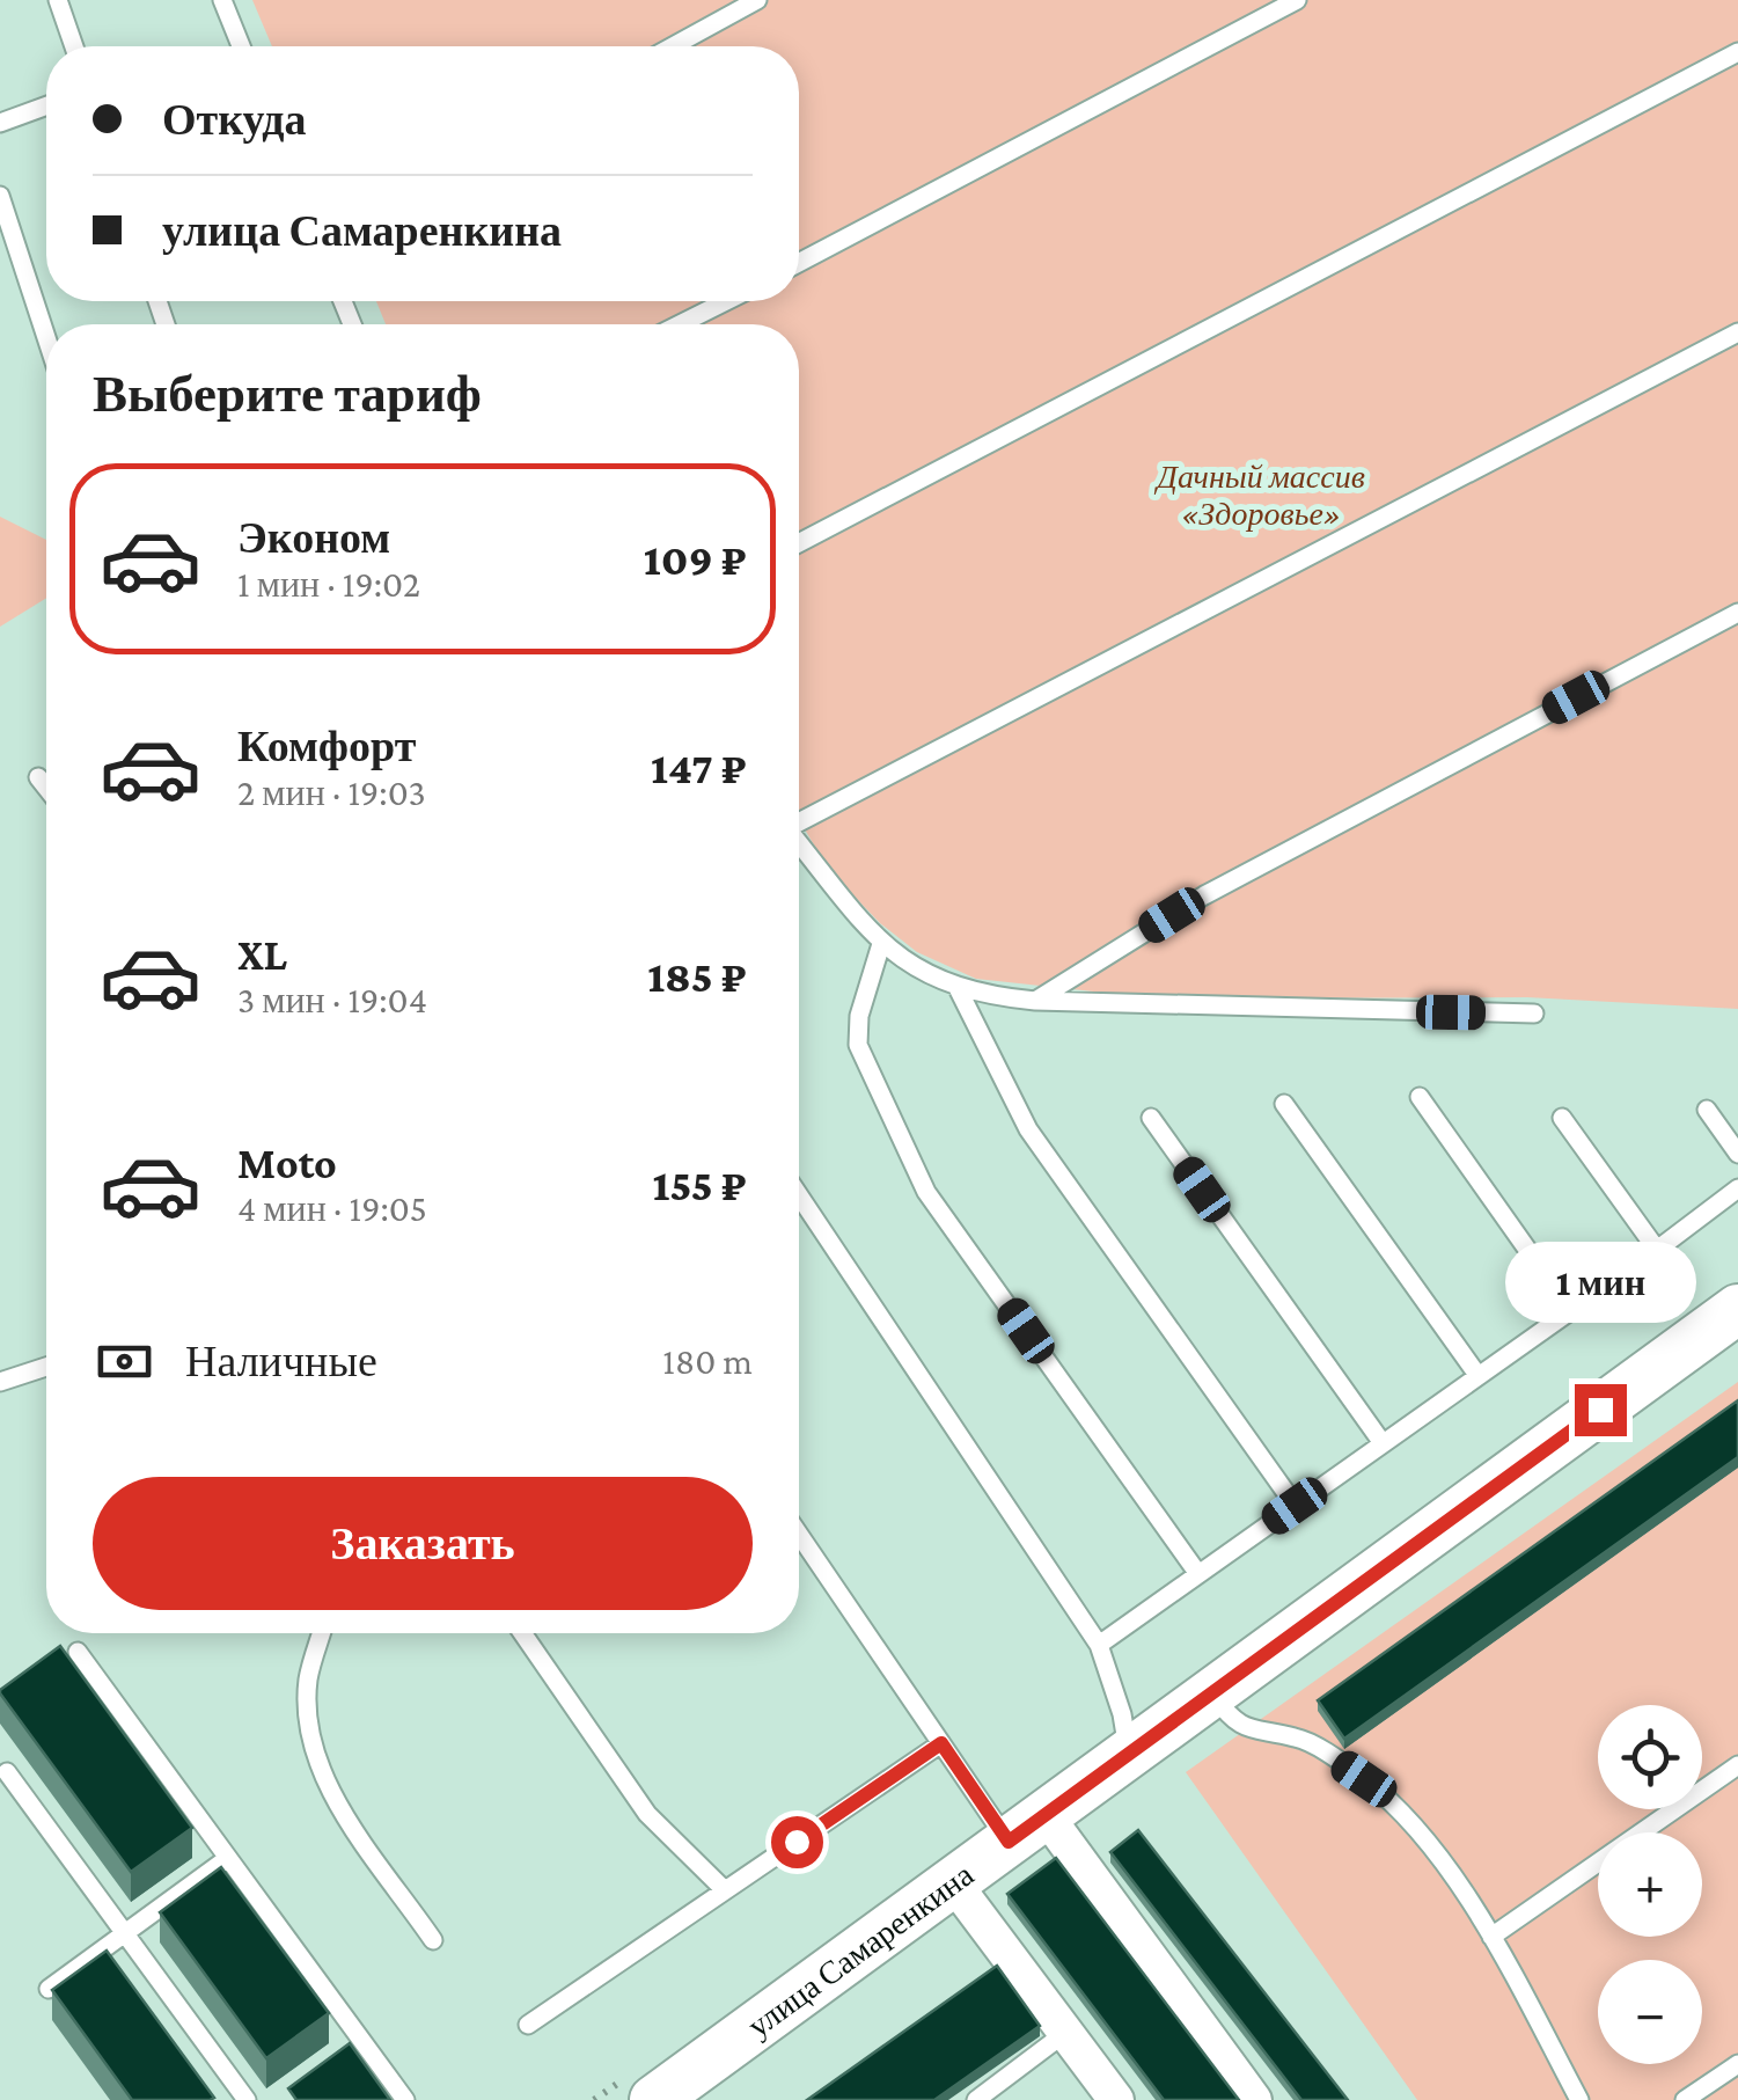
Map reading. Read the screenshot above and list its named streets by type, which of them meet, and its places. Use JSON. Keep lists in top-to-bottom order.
{
  "streets": {
    "main road": ["улица Самаренкина"]
  },
  "parks": ["Дачный массив «Здоровье»"],
  "page": {
    "banner": ["Откуда", "улица Самаренкина"],
    "heading": "Выберите тариф",
    "list": [
      {
        "name": "Эконом",
        "note": "1 мин · 19:02",
        "value": "109 ₽"
      },
      {
        "name": "Комфорт",
        "note": "2 мин · 19:03",
        "value": "147 ₽"
      },
      {
        "name": "XL",
        "note": "3 мин · 19:04",
        "value": "185 ₽"
      },
      {
        "name": "Moto",
        "note": "4 мин · 19:05",
        "value": "155 ₽"
      }
    ],
    "bubble": "1 мин",
    "pay": ["Наличные", "180 m"],
    "buttons": "Заказать",
    "map_buttons": ["+", "−"]
  }
}
